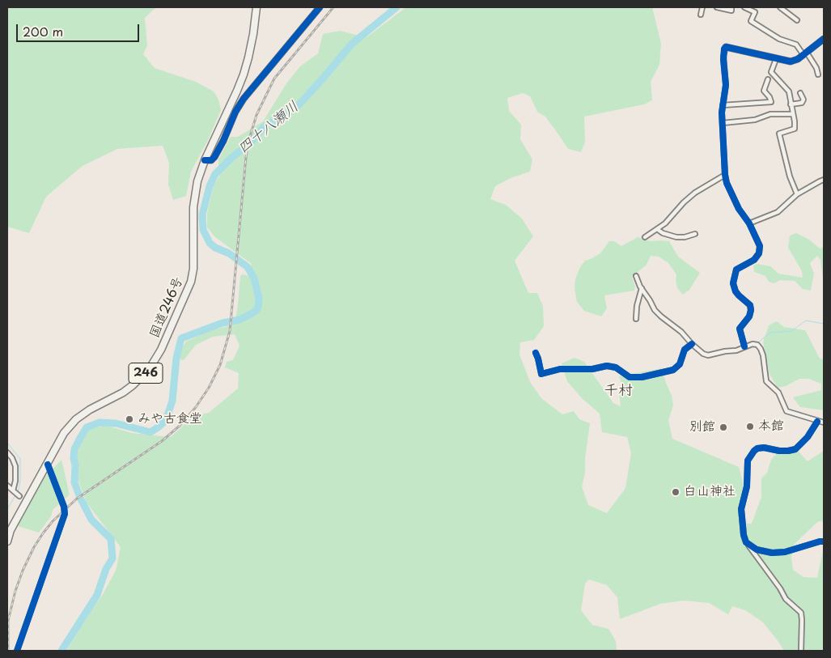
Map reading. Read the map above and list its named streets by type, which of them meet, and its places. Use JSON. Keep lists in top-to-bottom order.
{
  "streets": {
    "highway": ["国道246号", "246"]
  },
  "districts": ["千村"],
  "water": ["四十八瀬川"],
  "places": [
    "みや古食堂",
    "本館",
    "別館",
    "白山神社"
  ],
  "scale_bar": "200 m"
}
